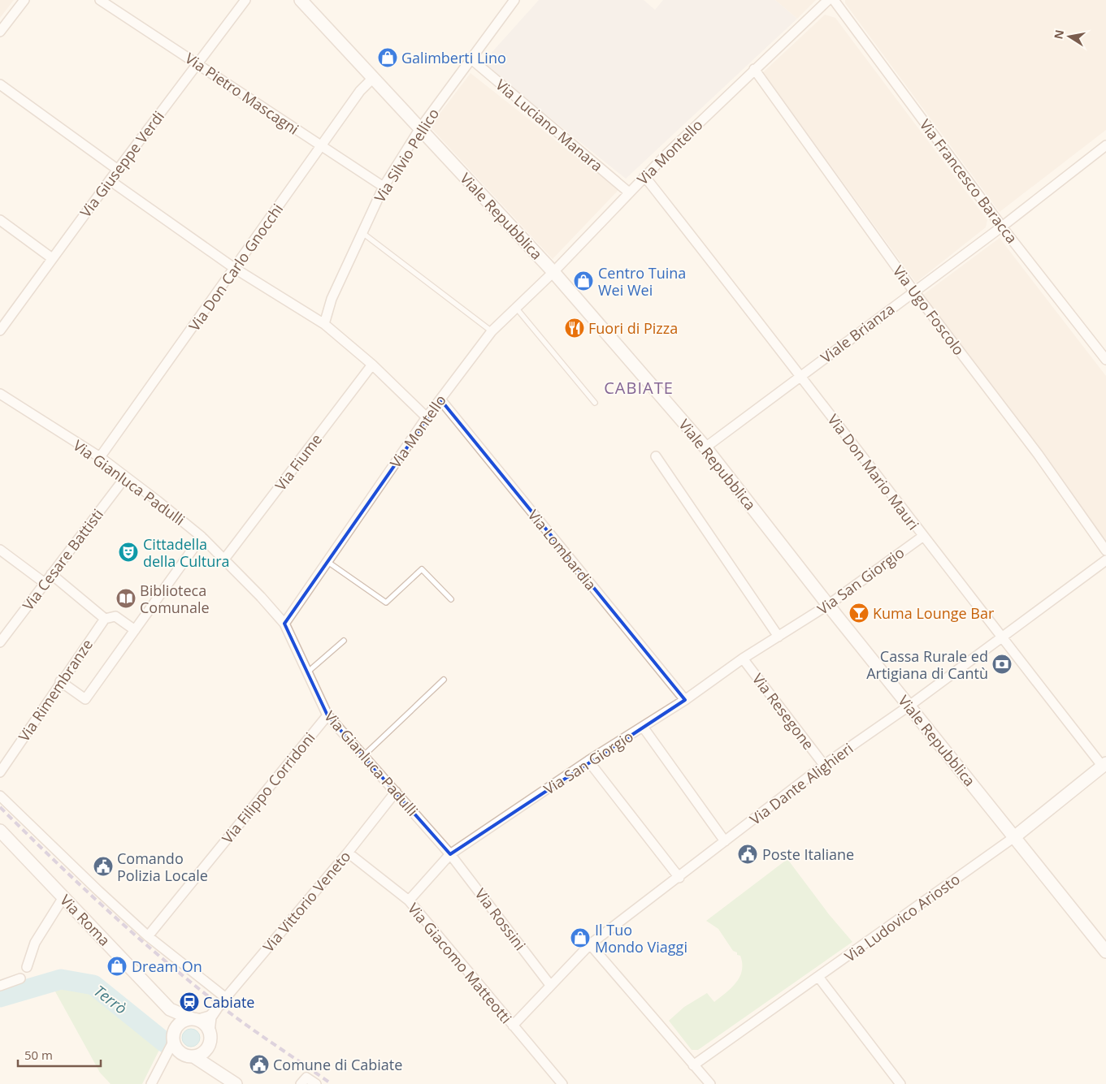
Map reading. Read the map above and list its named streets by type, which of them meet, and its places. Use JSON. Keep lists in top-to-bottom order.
{
  "streets": {
    "street": [
      "Via Pietro Mascagni",
      "Via Luciano Manara",
      "Via Montello",
      "Via Silvio Pellico",
      "Via Giuseppe Verdi",
      "Via Francesco Baracca",
      "Viale Repubblica",
      "Via Don Carlo Gnocchi",
      "Via Ugo Foscolo",
      "Viale Brianza",
      "Via Fiume",
      "Via Don Mario Mauri",
      "Via Gianluca Padulli",
      "Via Lombardia",
      "Via Cesare Battisti",
      "Via San Giorgio",
      "Via Rimembranze",
      "Via Resegone",
      "Via Dante Alighieri",
      "Via Filippo Corridoni",
      "Via Vittorio Veneto",
      "Via Ludovico Ariosto",
      "Via Rossini",
      "Via Roma",
      "Via Giacomo Matteotti"
    ]
  },
  "crossings": [
    ["Via Pietro Mascagni", "Via Silvio Pellico"],
    ["Via Pietro Mascagni", "Via Giuseppe Verdi"],
    ["Via Pietro Mascagni", "Via Don Carlo Gnocchi"],
    ["Via Luciano Manara", "Via Montello"],
    ["Via Luciano Manara", "Via Silvio Pellico"],
    ["Via Montello", "Viale Repubblica"],
    ["Via Montello", "Via Ugo Foscolo"],
    ["Via Montello", "Via Don Mario Mauri"],
    ["Via Montello", "Via Gianluca Padulli"],
    ["Via Montello", "Via Lombardia"],
    ["Via Silvio Pellico", "Viale Repubblica"],
    ["Via Francesco Baracca", "Viale Brianza"],
    ["Viale Repubblica", "Via Don Carlo Gnocchi"],
    ["Viale Repubblica", "Viale Brianza"],
    ["Viale Repubblica", "Via San Giorgio"],
    ["Viale Repubblica", "Via Dante Alighieri"],
    ["Viale Repubblica", "Via Ludovico Ariosto"],
    ["Via Don Carlo Gnocchi", "Via Gianluca Padulli"],
    ["Via Ugo Foscolo", "Viale Brianza"],
    ["Viale Brianza", "Via Don Mario Mauri"],
    ["Via Fiume", "Via Gianluca Padulli"],
    ["Via Don Mario Mauri", "Via San Giorgio"],
    ["Via Don Mario Mauri", "Via Dante Alighieri"],
    ["Via Don Mario Mauri", "Via Ludovico Ariosto"],
    ["Via Gianluca Padulli", "Via Cesare Battisti"],
    ["Via Gianluca Padulli", "Via San Giorgio"],
    ["Via Gianluca Padulli", "Via Filippo Corridoni"],
    ["Via Gianluca Padulli", "Via Vittorio Veneto"],
    ["Via Gianluca Padulli", "Via Rossini"],
    ["Via Lombardia", "Via San Giorgio"],
    ["Via San Giorgio", "Via Resegone"],
    ["Via San Giorgio", "Via Rossini"],
    ["Via San Giorgio", "Via Giacomo Matteotti"],
    ["Via Resegone", "Via Dante Alighieri"],
    ["Via Dante Alighieri", "Via Rossini"],
    ["Via Dante Alighieri", "Via Giacomo Matteotti"],
    ["Via Vittorio Veneto", "Via Roma"],
    ["Via Vittorio Veneto", "Via Giacomo Matteotti"]
  ],
  "districts": ["CABIATE"],
  "water": ["Terrò"],
  "places": {
    "shop": [
      "Galimberti Lino",
      "Centro Tuina Wei Wei",
      "Il Tuo Mondo Viaggi",
      "Dream On"
    ],
    "restaurant": ["Fuori di Pizza"],
    "theatre": ["Cittadella della Cultura"],
    "library": ["Biblioteca Comunale"],
    "bar": ["Kuma Lounge Bar"],
    "bank": ["Cassa Rurale ed Artigiana di Cantù"],
    "public building": ["Poste Italiane", "Comando Polizia Locale", "Comune di Cabiate"],
    "station": ["Cabiate"]
  },
  "scale_bar": "50 m",
  "north": "left"
}
